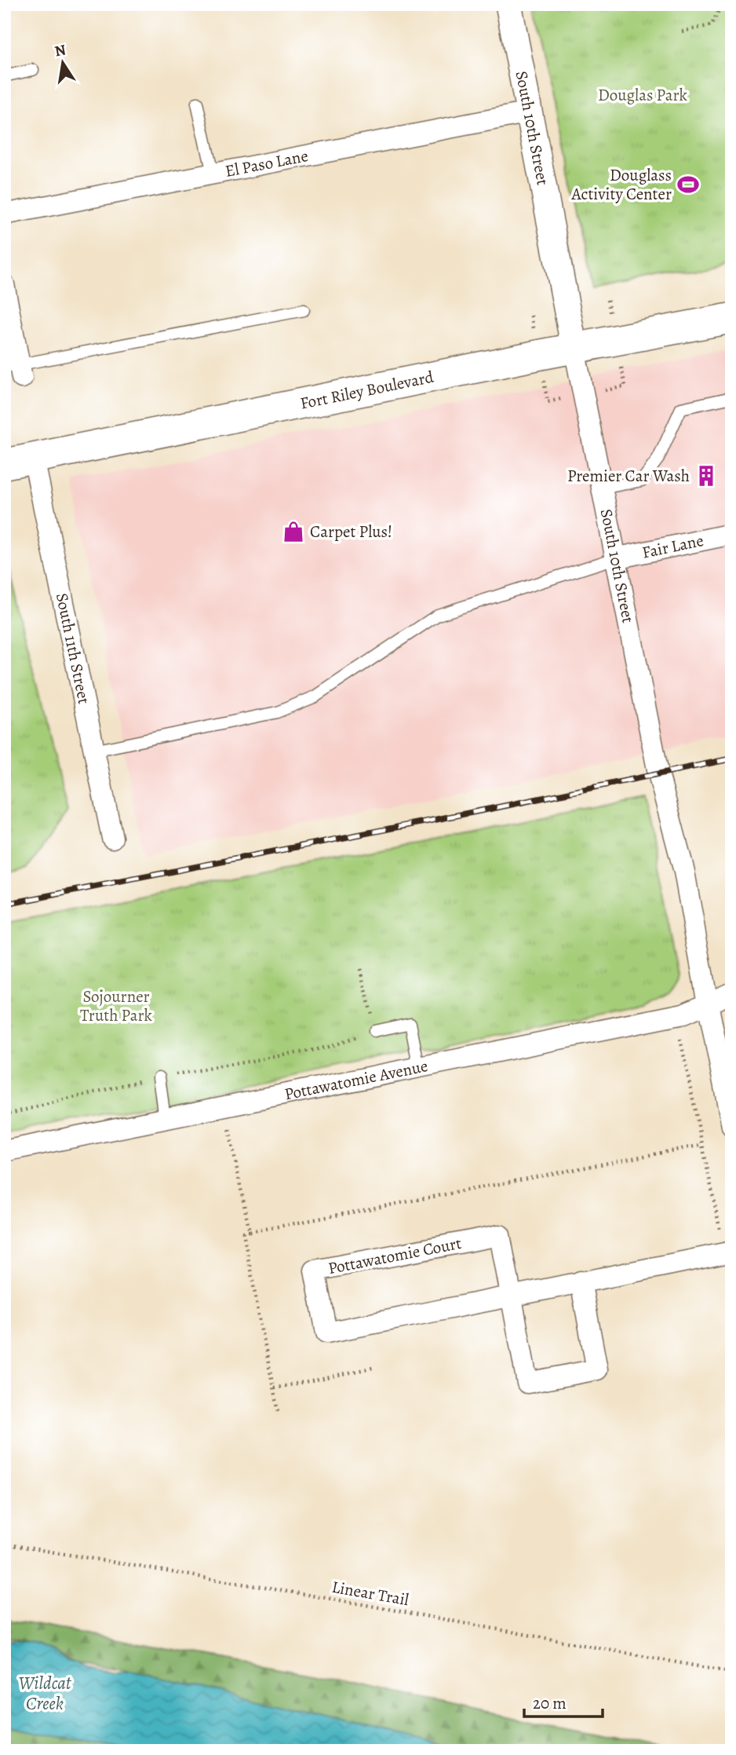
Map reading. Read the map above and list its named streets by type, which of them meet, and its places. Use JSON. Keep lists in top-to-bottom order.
{
  "streets": {
    "highway": ["Fort Riley Boulevard"],
    "street": [
      "South 10th Street",
      "El Paso Lane",
      "Fair Lane",
      "South 11th Street",
      "Pottawatomie Avenue",
      "Pottawatomie Court"
    ],
    "path": ["Linear Trail"]
  },
  "crossings": [
    ["South 10th Street", "El Paso Lane"],
    ["South 10th Street", "Fort Riley Boulevard"],
    ["South 10th Street", "Fair Lane"],
    ["South 10th Street", "Pottawatomie Avenue"],
    ["Fort Riley Boulevard", "South 11th Street"]
  ],
  "water": ["Wildcat Creek"],
  "parks": ["Douglas Park", "Sojourner Truth Park"],
  "places": {
    "sports": ["Douglass Activity Center"],
    "building": ["Premier Car Wash"],
    "shop": ["Carpet Plus!"]
  },
  "scale_bar": "20 m",
  "north": "top"
}
